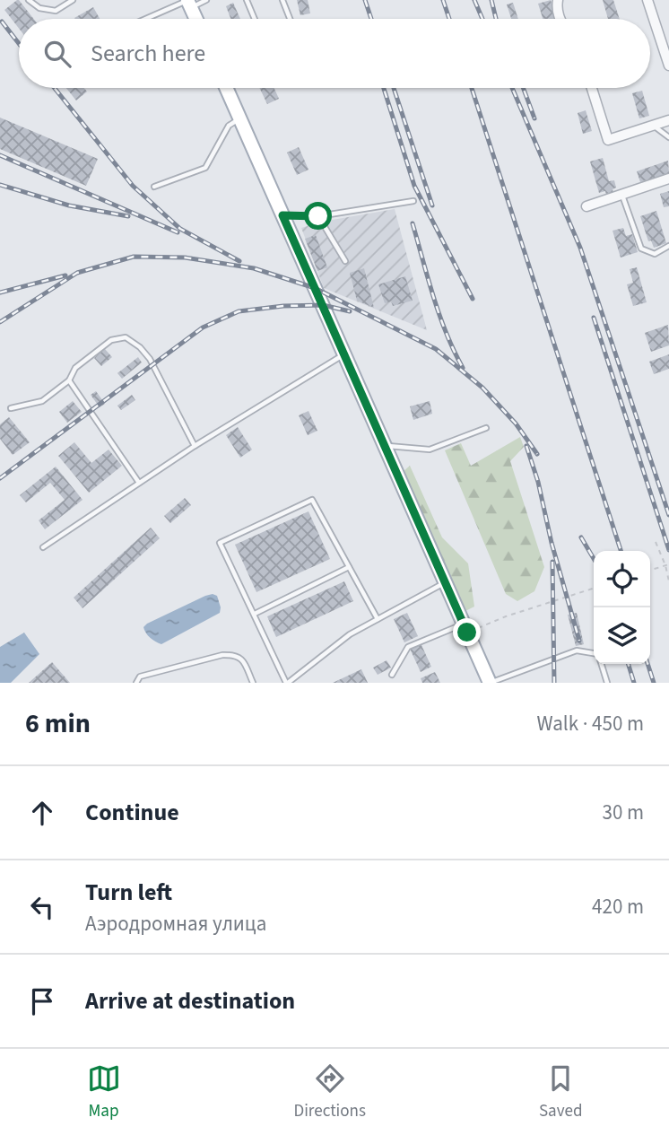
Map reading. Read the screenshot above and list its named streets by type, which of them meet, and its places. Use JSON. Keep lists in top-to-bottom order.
{
  "page": {
    "search": "Search here",
    "heading": ["6 min", "Walk · 450 m"],
    "list": [
      ["Continue", "30 m"],
      ["Turn left", "Аэродромная улица", "420 m"],
      "Arrive at destination"
    ],
    "nav": ["Map", "Directions", "Saved"]
  }
}
